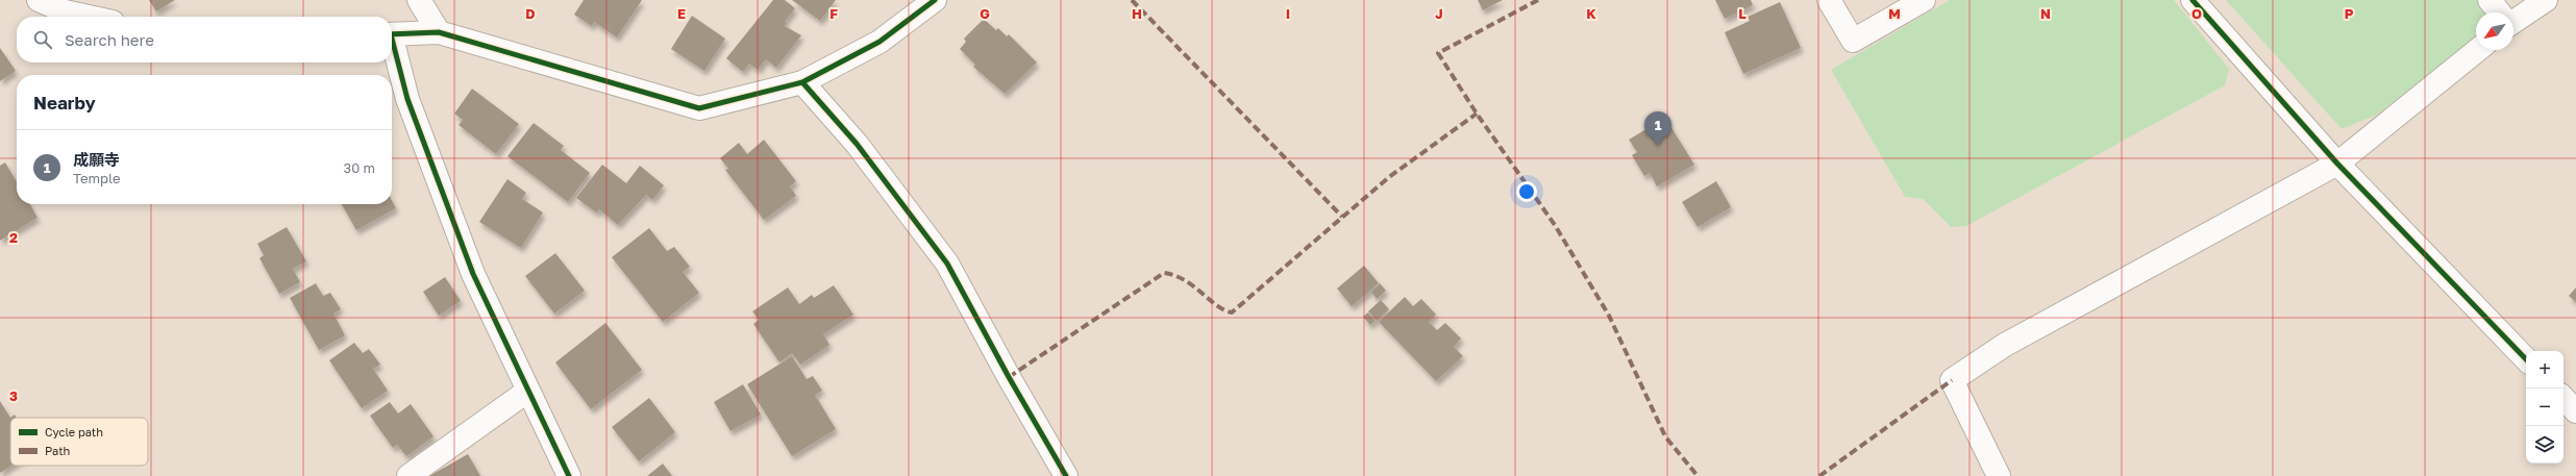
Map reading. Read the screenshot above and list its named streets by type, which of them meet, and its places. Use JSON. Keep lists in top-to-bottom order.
{
  "legend": ["Cycle path", "Path"],
  "north": "bottom left",
  "page": {
    "search": "Search here",
    "heading": "Nearby",
    "pins": "1",
    "list": [
      {
        "mark": "1",
        "name": "成願寺",
        "note": "Temple",
        "value": "30 m"
      }
    ],
    "map_buttons": ["+", "−"]
  },
  "grid": {
    "columns": [
      "D",
      "E",
      "F",
      "G",
      "H",
      "I",
      "J",
      "K",
      "L",
      "M",
      "N",
      "O",
      "P"
    ],
    "rows": ["2", "3"]
  }
}
